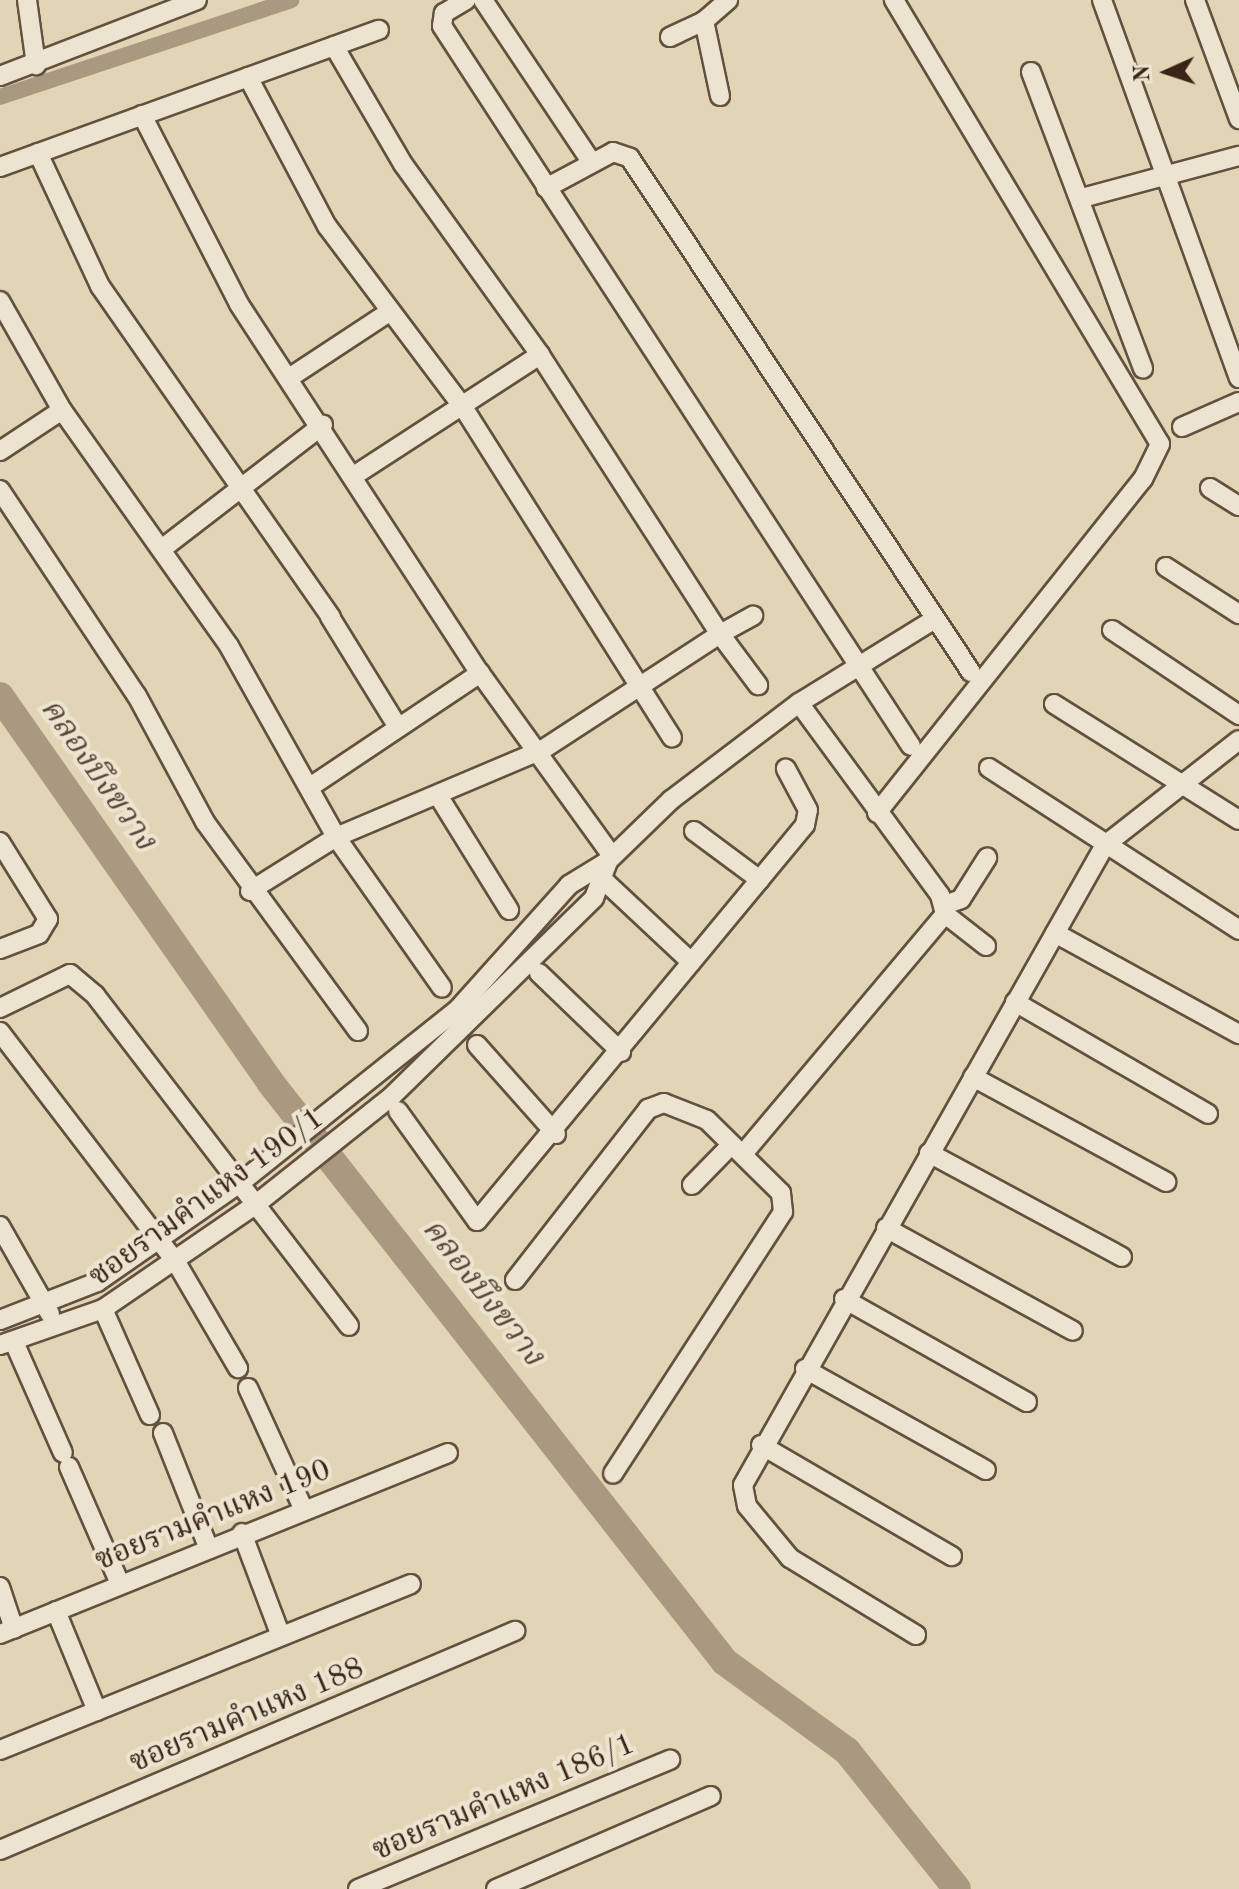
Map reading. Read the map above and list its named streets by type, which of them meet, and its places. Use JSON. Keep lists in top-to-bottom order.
{
  "streets": {
    "street": [
      "ซอยรามคำแหง 190/1",
      "ซอยรามคำแหง 190",
      "ซอยรามคำแหง 188",
      "ซอยรามคำแหง 186/1"
    ]
  },
  "water": ["คลองบึงขวาง"],
  "north": "left"
}
